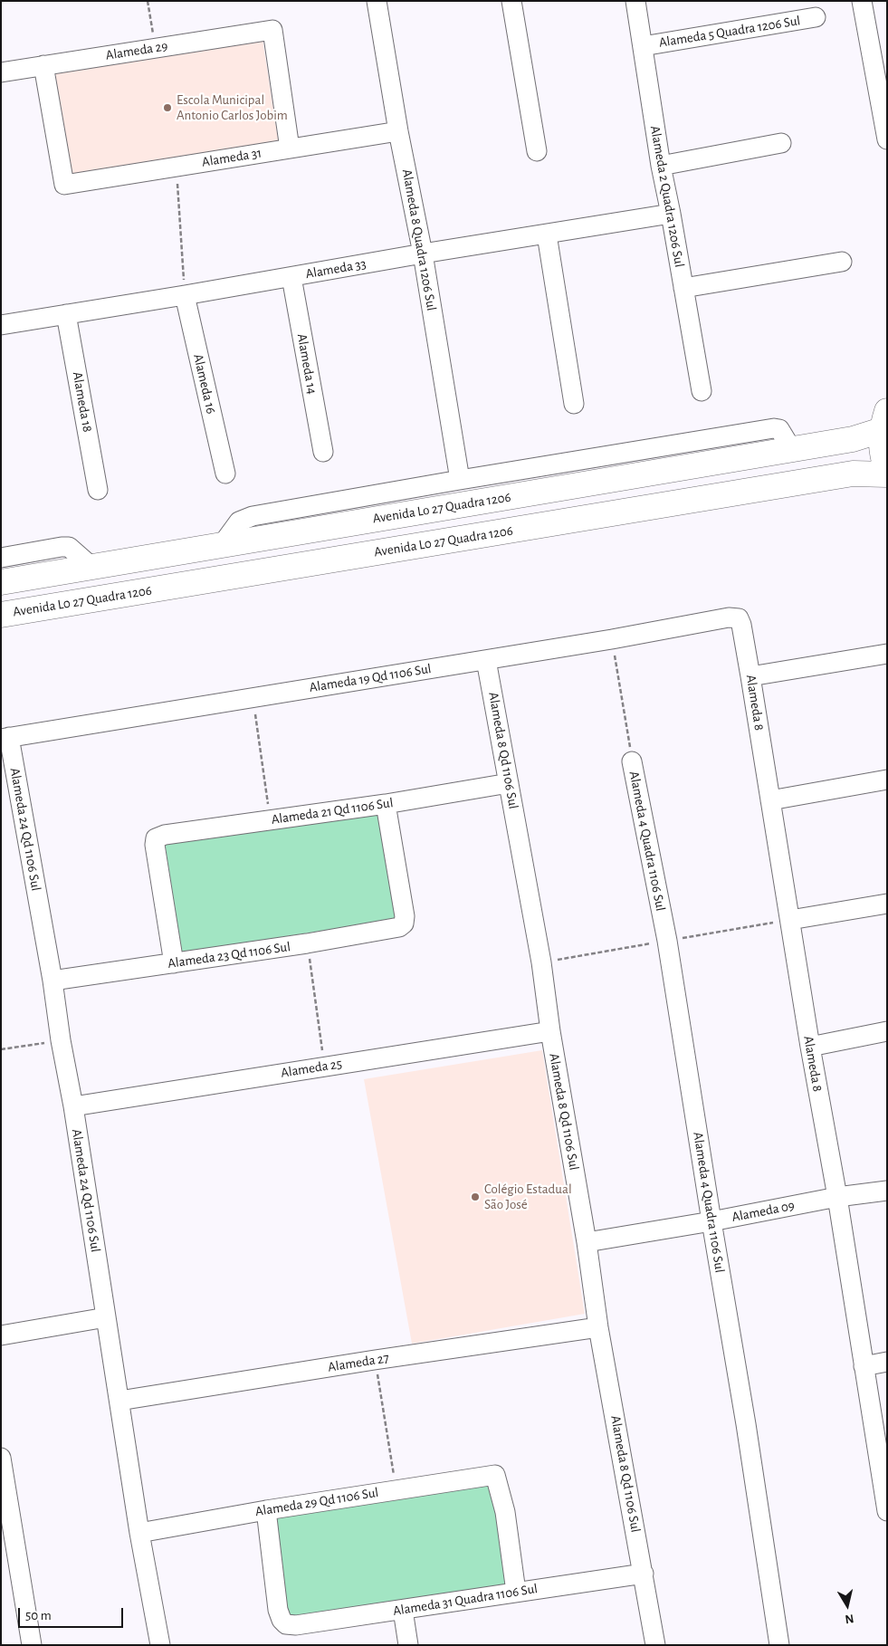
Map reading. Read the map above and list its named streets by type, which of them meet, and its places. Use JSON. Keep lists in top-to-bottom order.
{
  "streets": {
    "main road": ["Avenida Lo 27 Quadra 1206", "Avenida L0 27 Quadra 1206"],
    "street": [
      "Alameda 5 Quadra 1206 Sul",
      "Alameda 29",
      "Alameda 31",
      "Alameda 2 Quadra 1206 Sul",
      "Alameda 8 Quadra 1206 Sul",
      "Alameda 33",
      "Alameda 14",
      "Alameda 16",
      "Alameda 18",
      "Alameda 19 Qd 1106 Sul",
      "Alameda 8",
      "Alameda 8 Qd 1106 Sul",
      "Alameda 21 Qd 1106 Sul",
      "Alameda 24 Qd 1106 Sul",
      "Alameda 4 Quadra 1106 Sul",
      "Alameda 23 Qd 1106 Sul",
      "Alameda 25",
      "Alameda 09",
      "Alameda 27",
      "Alameda 29 Qd 1106 Sul",
      "Alameda 31 Quadra 1106 Sul"
    ]
  },
  "crossings": [
    ["Alameda 5 Quadra 1206 Sul", "Alameda 2 Quadra 1206 Sul"],
    ["Alameda 29", "Alameda 31"],
    ["Alameda 31", "Alameda 8 Quadra 1206 Sul"],
    ["Alameda 2 Quadra 1206 Sul", "Alameda 33"],
    ["Alameda 8 Quadra 1206 Sul", "Alameda 33"],
    ["Alameda 33", "Alameda 14"],
    ["Alameda 33", "Alameda 16"],
    ["Alameda 33", "Alameda 18"],
    ["Alameda 19 Qd 1106 Sul", "Alameda 8"],
    ["Alameda 19 Qd 1106 Sul", "Alameda 8 Qd 1106 Sul"],
    ["Alameda 19 Qd 1106 Sul", "Alameda 24 Qd 1106 Sul"],
    ["Alameda 8", "Alameda 09"],
    ["Alameda 8 Qd 1106 Sul", "Alameda 21 Qd 1106 Sul"],
    ["Alameda 8 Qd 1106 Sul", "Alameda 25"],
    ["Alameda 8 Qd 1106 Sul", "Alameda 09"],
    ["Alameda 8 Qd 1106 Sul", "Alameda 27"],
    ["Alameda 8 Qd 1106 Sul", "Alameda 31 Quadra 1106 Sul"],
    ["Alameda 21 Qd 1106 Sul", "Alameda 23 Qd 1106 Sul"],
    ["Alameda 24 Qd 1106 Sul", "Alameda 23 Qd 1106 Sul"],
    ["Alameda 24 Qd 1106 Sul", "Alameda 25"],
    ["Alameda 24 Qd 1106 Sul", "Alameda 27"],
    ["Alameda 24 Qd 1106 Sul", "Alameda 29 Qd 1106 Sul"],
    ["Alameda 4 Quadra 1106 Sul", "Alameda 09"],
    ["Alameda 29 Qd 1106 Sul", "Alameda 31 Quadra 1106 Sul"]
  ],
  "places": ["Escola Municipal Antonio Carlos Jobim", "Colégio Estadual São José"],
  "scale_bar": "50 m",
  "north": "bottom"
}
